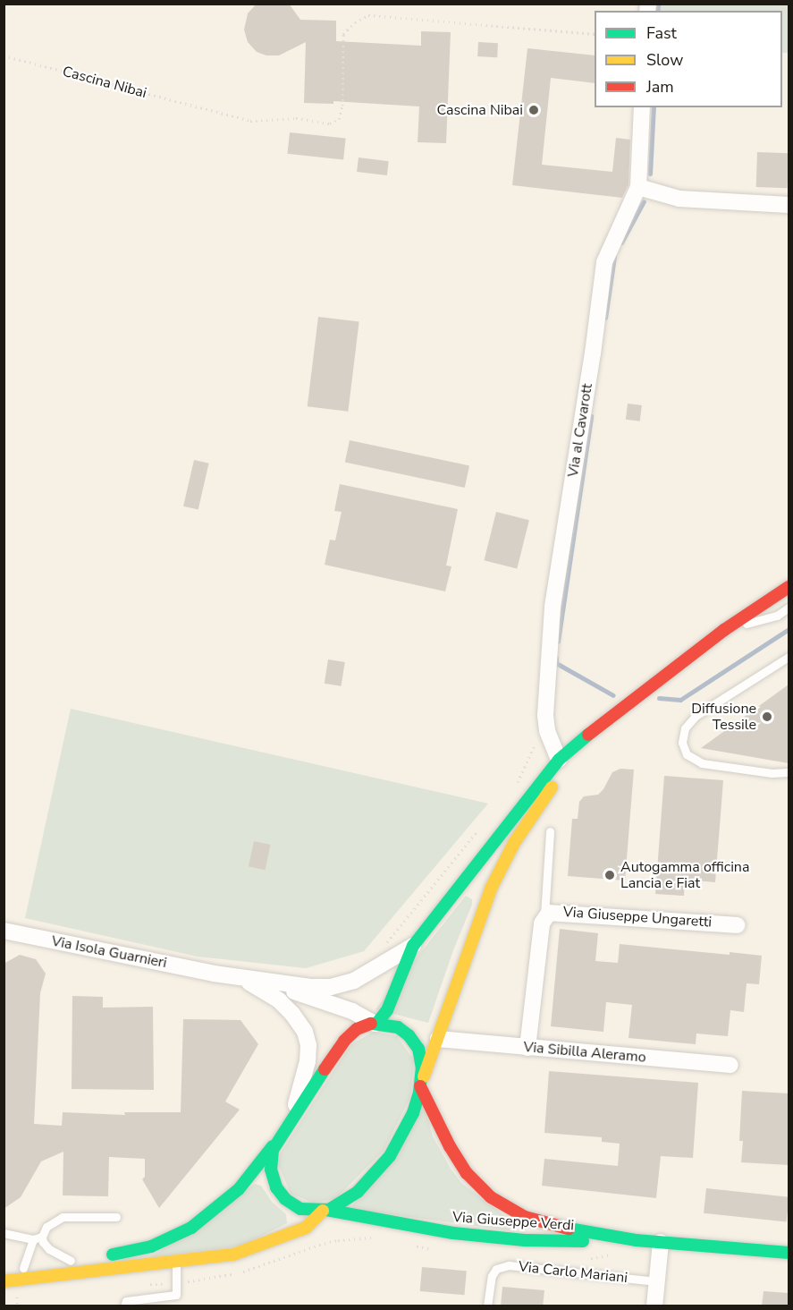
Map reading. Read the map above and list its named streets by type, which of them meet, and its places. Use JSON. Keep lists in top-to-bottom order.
{
  "streets": {
    "main road": ["Via Giuseppe Verdi"],
    "street": [
      "Via al Cavarott",
      "Via Giuseppe Ungaretti",
      "Via Isola Guarnieri",
      "Via Sibilla Aleramo"
    ],
    "lane": ["Via Carlo Mariani"],
    "path": ["Cascina Nibai"]
  },
  "crossings": [
    ["Via Giuseppe Ungaretti", "Via Sibilla Aleramo"]
  ],
  "places": ["Cascina Nibai", "Diffusione Tessile", "Autogamma officina Lancia e Fiat"],
  "legend": ["Fast", "Slow", "Jam"]
}
